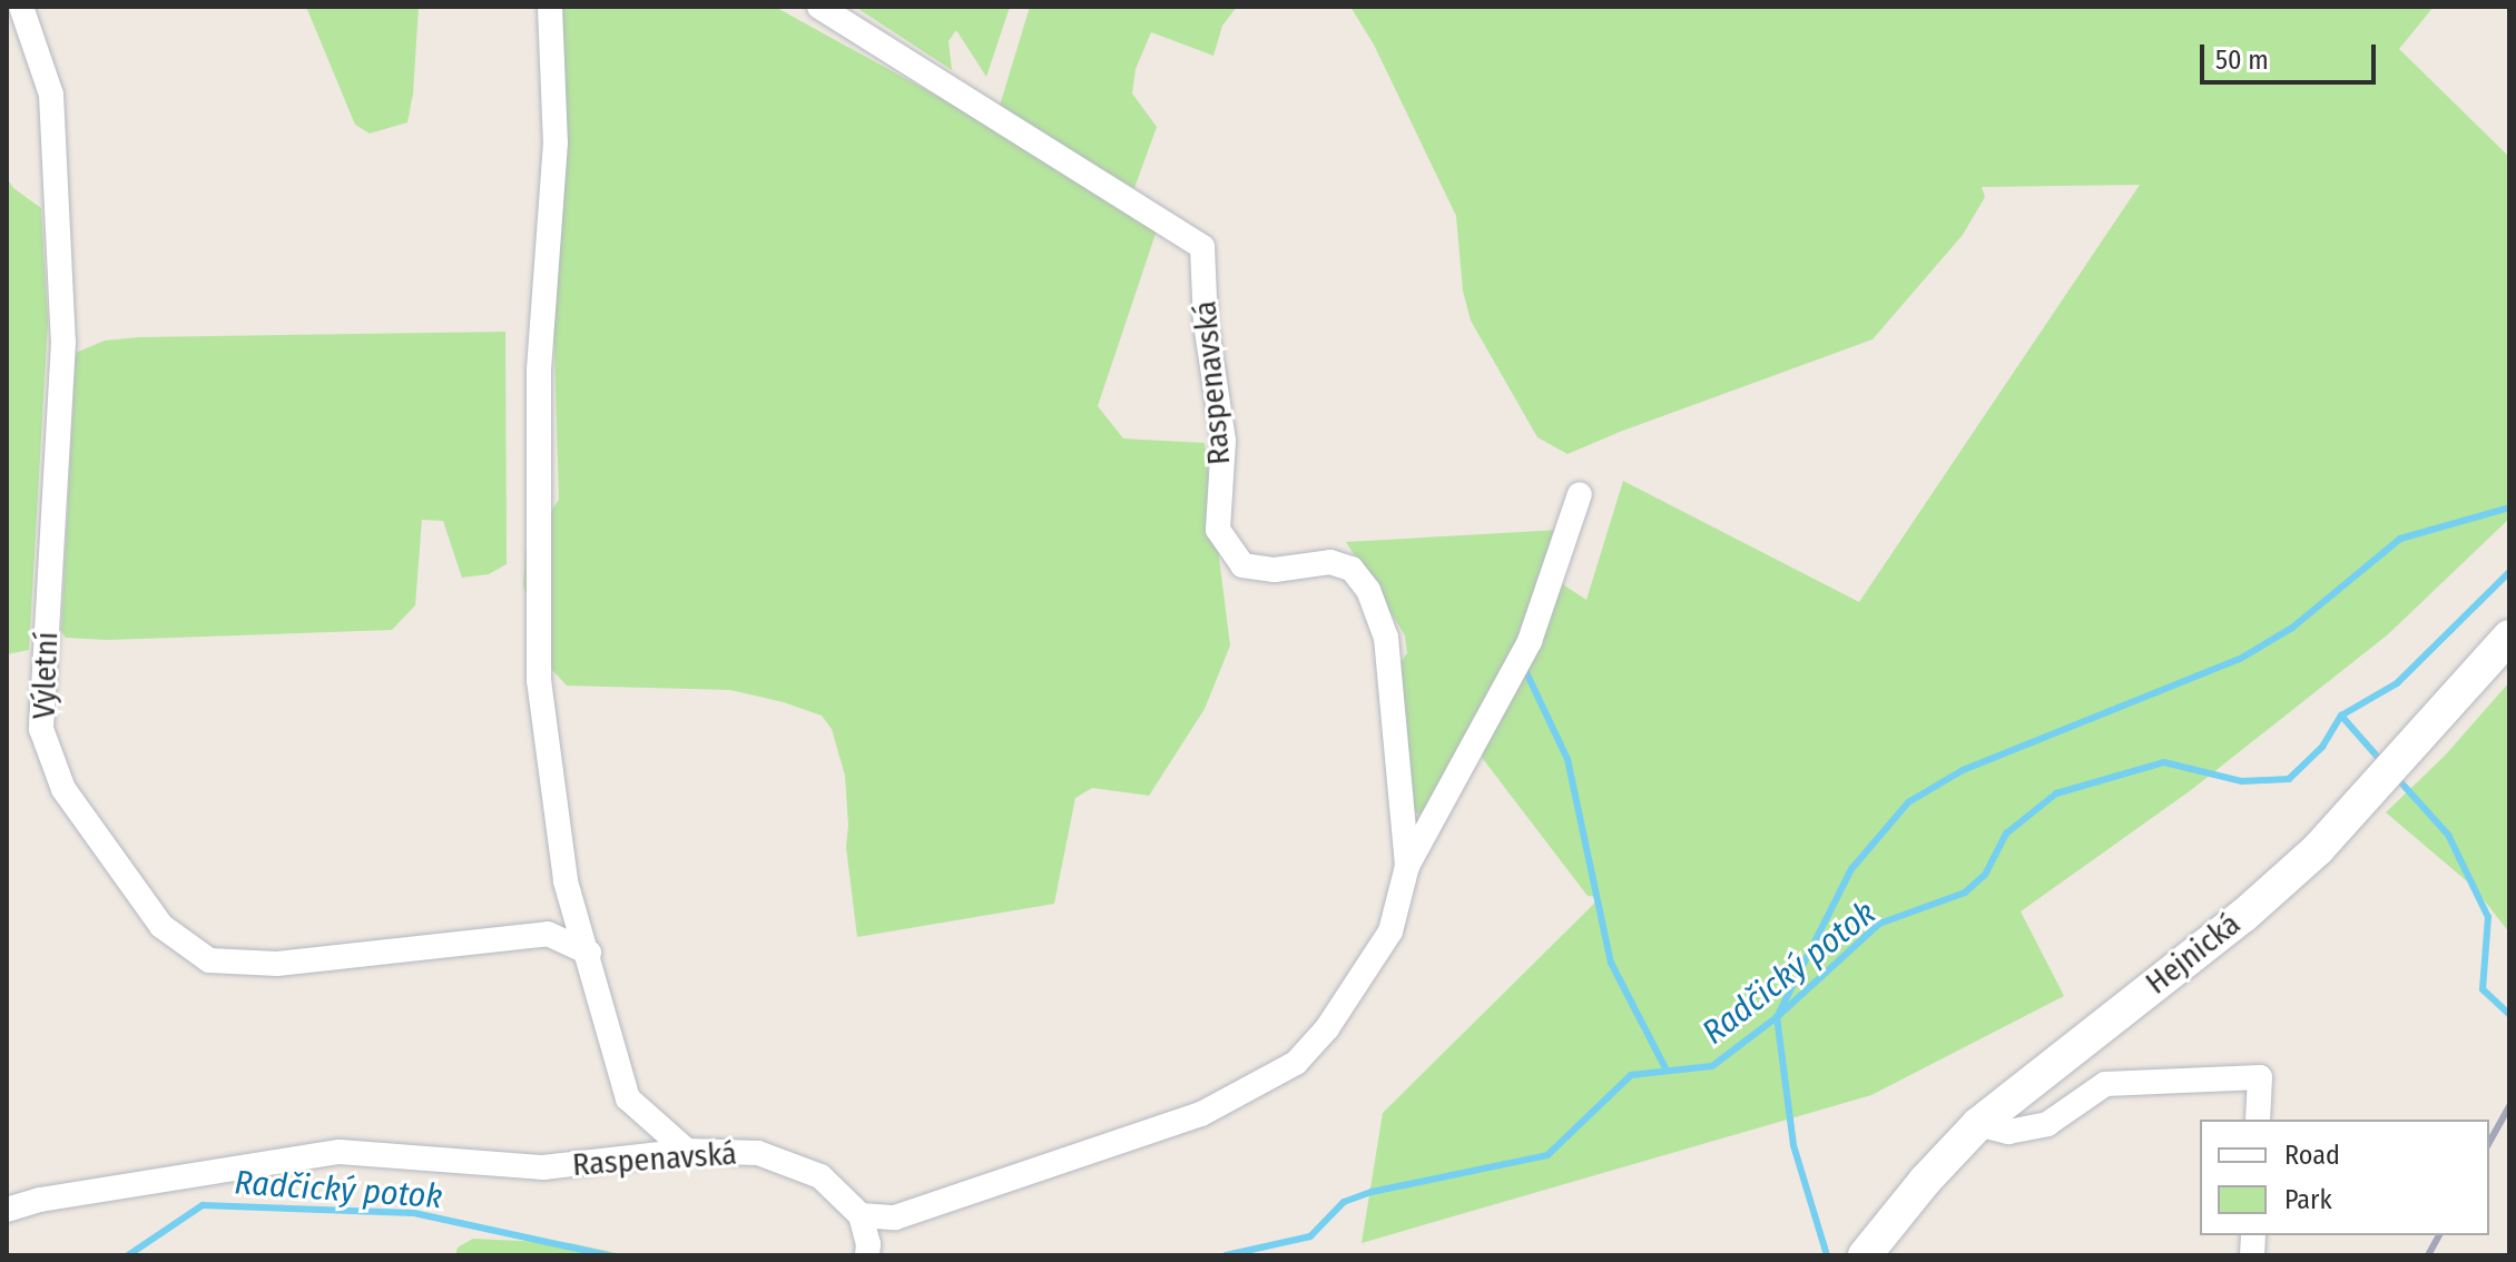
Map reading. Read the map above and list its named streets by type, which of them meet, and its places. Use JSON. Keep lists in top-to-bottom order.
{
  "streets": {
    "main road": ["Hejnická"],
    "street": ["Raspenavská", "Výletní"]
  },
  "water": ["Radčický potok"],
  "legend": ["Road", "Park"],
  "scale_bar": "50 m"
}
